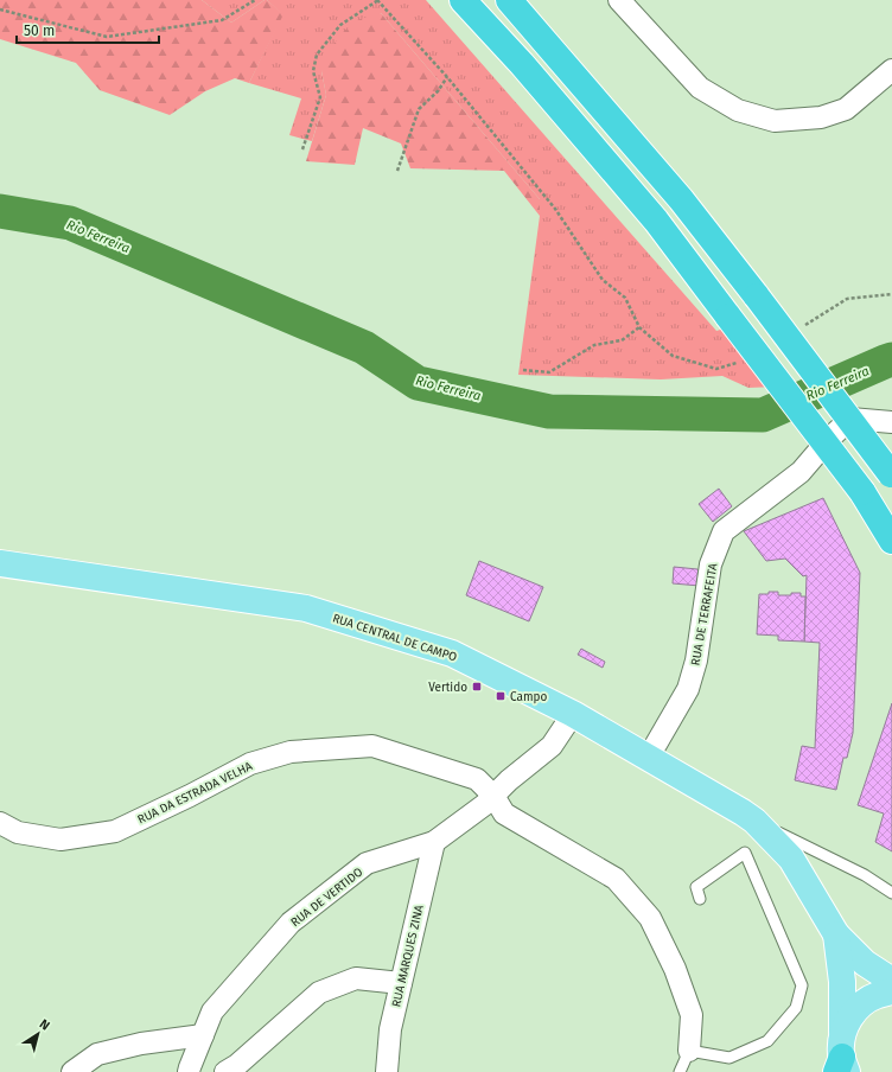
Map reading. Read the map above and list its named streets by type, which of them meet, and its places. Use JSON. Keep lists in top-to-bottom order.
{
  "streets": {
    "main road": ["RUA CENTRAL DE CAMPO"],
    "street": [
      "RUA DE TERRAFEITA",
      "RUA DA ESTRADA VELHA",
      "RUA DE VERTIDO",
      "RUA MARQUES ZINA"
    ]
  },
  "crossings": [
    ["RUA DE TERRAFEITA", "RUA CENTRAL DE CAMPO"],
    ["RUA CENTRAL DE CAMPO", "RUA DE VERTIDO"],
    ["RUA DA ESTRADA VELHA", "RUA DE VERTIDO"],
    ["RUA DE VERTIDO", "RUA MARQUES ZINA"]
  ],
  "water": ["Rio Ferreira"],
  "places": {
    "transit": ["Vertido", "Campo"]
  },
  "scale_bar": "50 m",
  "north": "top right"
}
